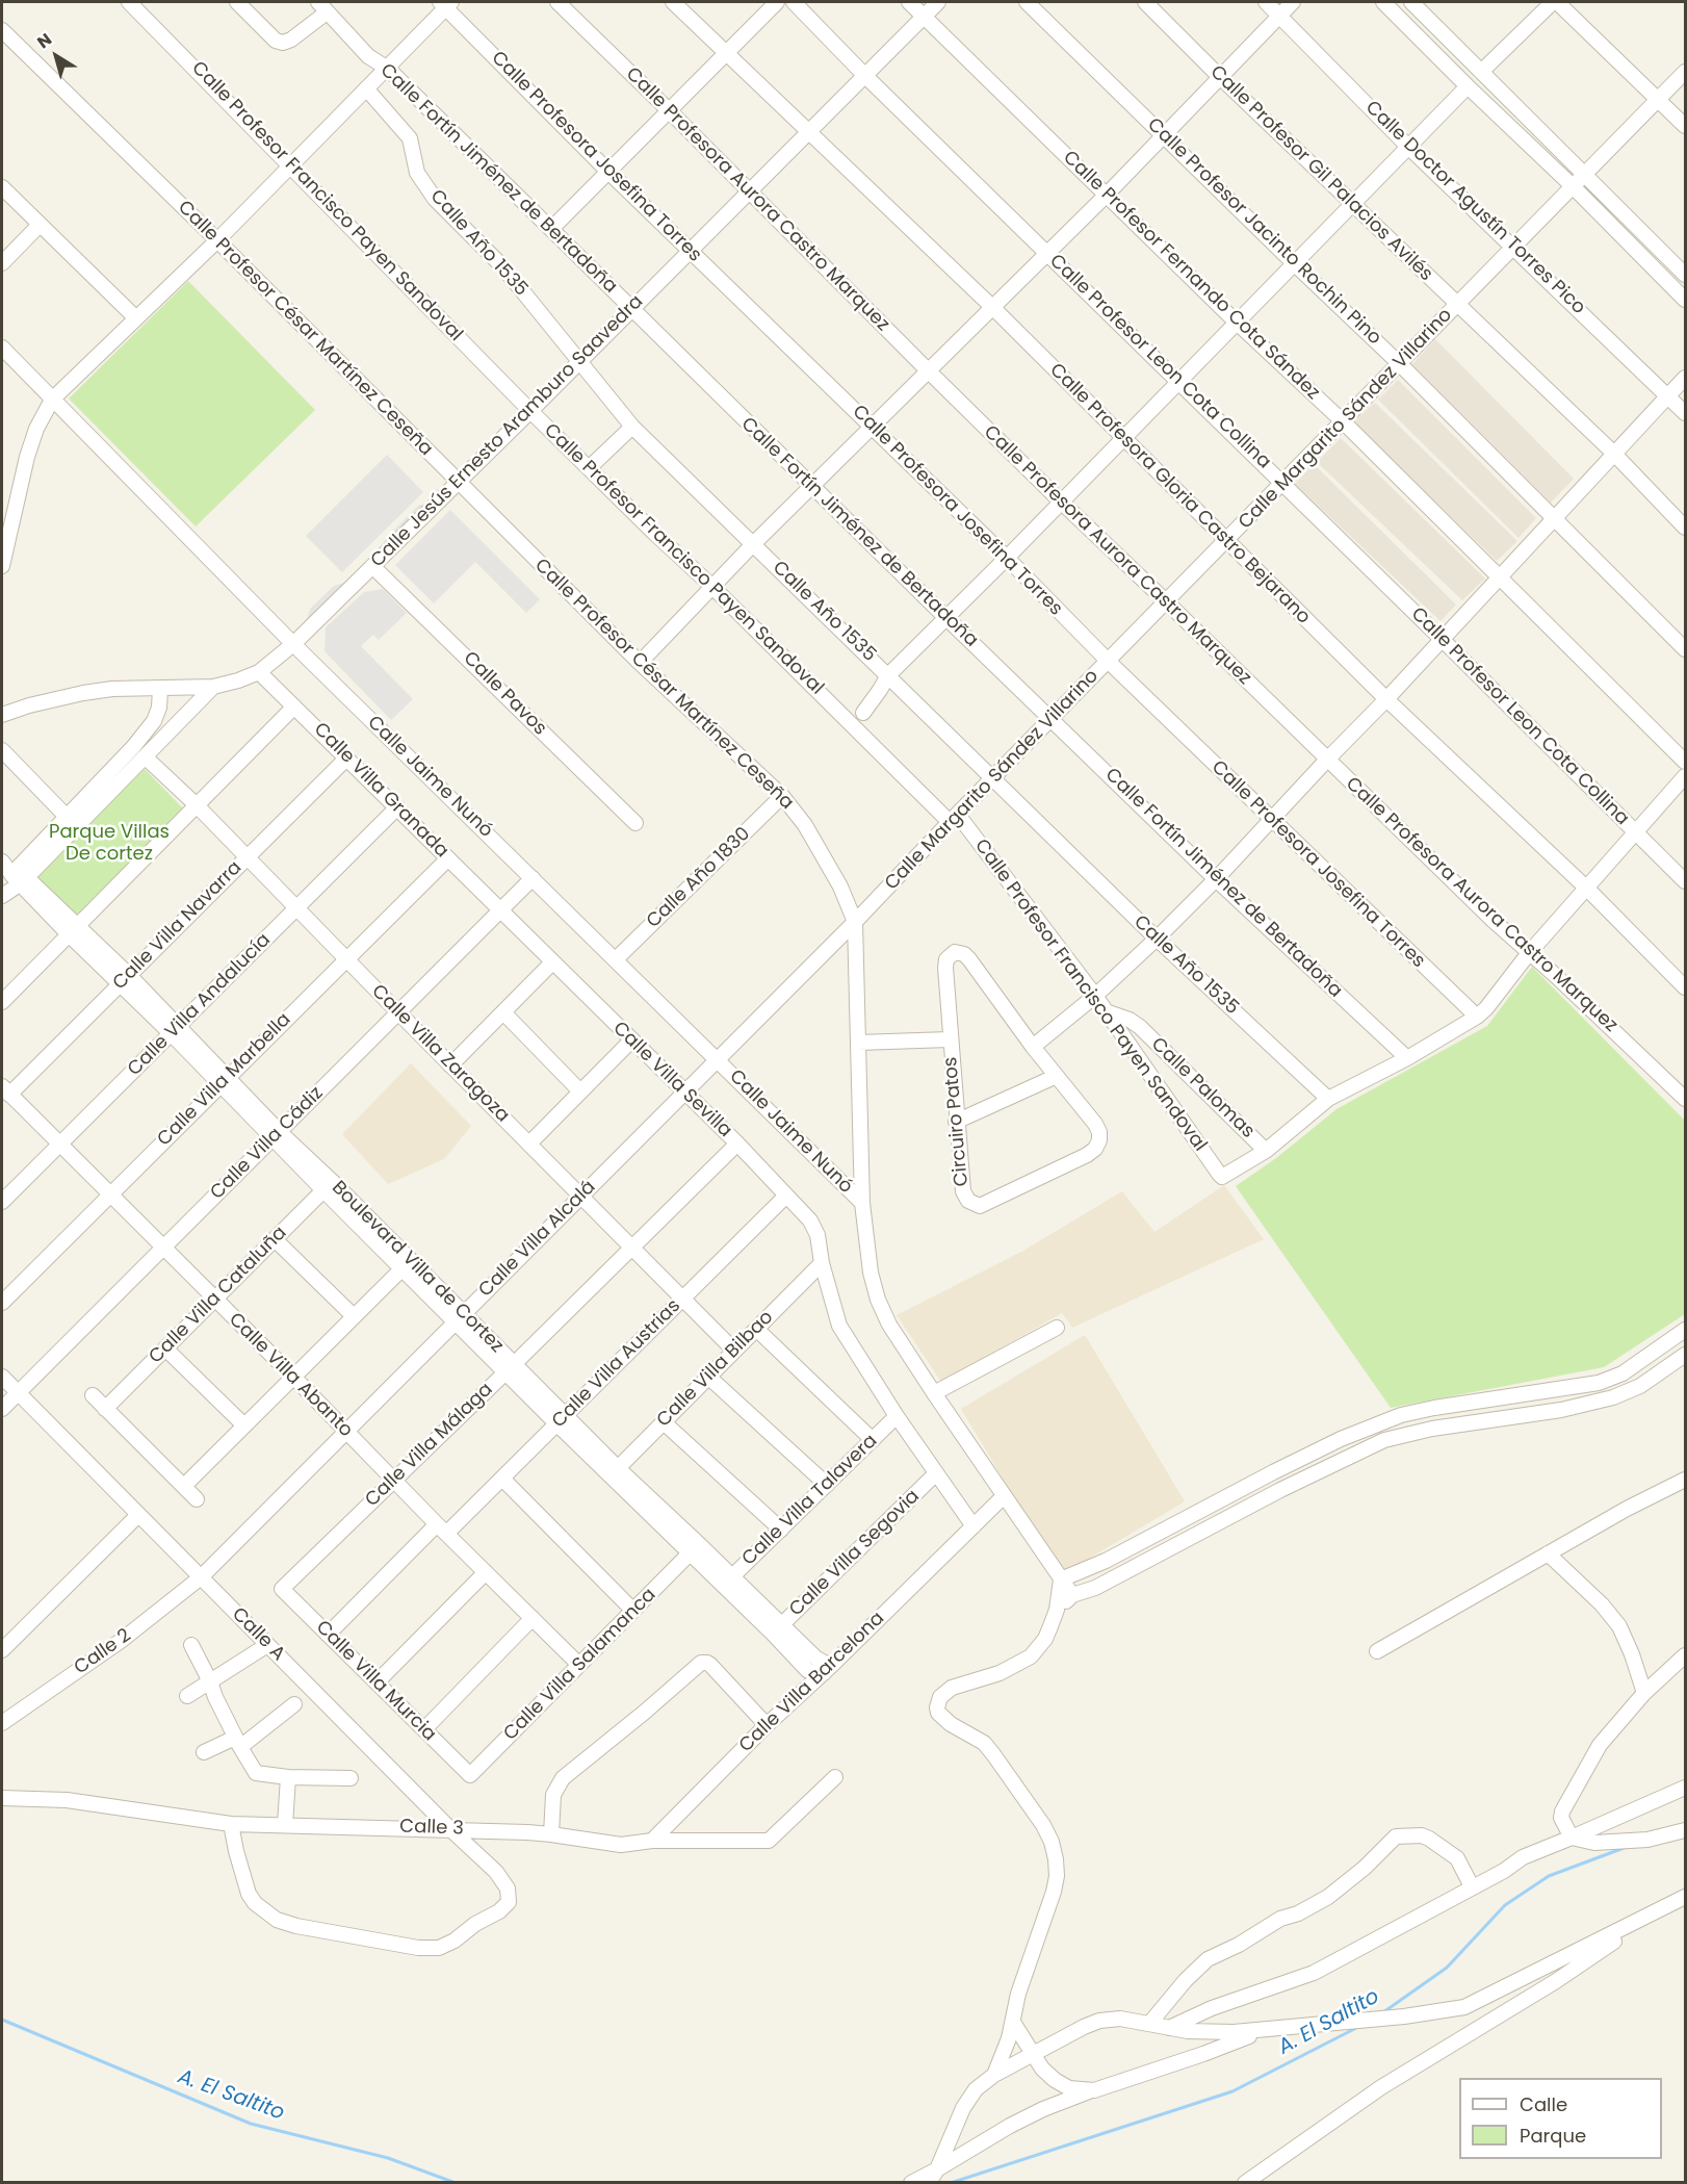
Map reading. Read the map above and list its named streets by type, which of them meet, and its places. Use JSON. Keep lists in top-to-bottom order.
{
  "streets": {
    "street": [
      "Calle Profesora Josefina Torres",
      "Calle Profesor Gil Palacios Avilés",
      "Calle Fortín Jiménez de Bertadoña",
      "Calle Profesora Aurora Castro Marquez",
      "Calle Profesor Francisco Payen Sandoval",
      "Calle Doctor Agustín Torres Pico",
      "Calle Profesor Jacinto Rochin Pino",
      "Calle Año 1535",
      "Calle Profesor Fernando Cota Sández",
      "Calle Profesor César Martínez Ceseña",
      "Calle Profesor Leon Cota Collina",
      "Calle Margarito Sández Villarino",
      "Calle Jesús Ernesto Aramburo Saavedra",
      "Calle Profesora Gloria Castro Bejarano",
      "Calle Pavos",
      "Calle Jaime Nunó",
      "Calle Villa Granada",
      "Calle Año 1830",
      "Calle Villa Navarra",
      "Calle Villa Andalucía",
      "Calle Villa Zaragoza",
      "Calle Villa Marbella",
      "Calle Villa Sevilla",
      "Calle Palomas",
      "Circuiro Patos",
      "Calle Villa Cádiz",
      "Calle Villa Alcalá",
      "Boulevard Villa de Cortez",
      "Calle Villa Cataluña",
      "Calle Villa Austrias",
      "Calle Villa Bilbao",
      "Calle Villa Abanto",
      "Calle Villa Málaga",
      "Calle Villa Talavera",
      "Calle Villa Segovia",
      "Calle A",
      "Calle 2",
      "Calle Villa Salamanca",
      "Calle Villa Murcia",
      "Calle Villa Barcelona",
      "Calle 3"
    ]
  },
  "crossings": [
    ["Calle Profesora Josefina Torres", "Calle Margarito Sández Villarino"],
    ["Calle Profesora Josefina Torres", "Calle Jesús Ernesto Aramburo Saavedra"],
    ["Calle Profesor Gil Palacios Avilés", "Calle Margarito Sández Villarino"],
    ["Calle Fortín Jiménez de Bertadoña", "Calle Margarito Sández Villarino"],
    ["Calle Fortín Jiménez de Bertadoña", "Calle Jesús Ernesto Aramburo Saavedra"],
    ["Calle Profesora Aurora Castro Marquez", "Calle Margarito Sández Villarino"],
    ["Calle Profesora Aurora Castro Marquez", "Calle Jesús Ernesto Aramburo Saavedra"],
    ["Calle Profesor Francisco Payen Sandoval", "Calle Margarito Sández Villarino"],
    ["Calle Profesor Francisco Payen Sandoval", "Calle Jesús Ernesto Aramburo Saavedra"],
    ["Calle Profesor Francisco Payen Sandoval", "Calle Palomas"],
    ["Calle Doctor Agustín Torres Pico", "Calle Margarito Sández Villarino"],
    ["Calle Profesor Jacinto Rochin Pino", "Calle Margarito Sández Villarino"],
    ["Calle Año 1535", "Calle Margarito Sández Villarino"],
    ["Calle Año 1535", "Calle Jesús Ernesto Aramburo Saavedra"],
    ["Calle Profesor Fernando Cota Sández", "Calle Margarito Sández Villarino"],
    ["Calle Profesor Fernando Cota Sández", "Calle Jesús Ernesto Aramburo Saavedra"],
    ["Calle Profesor César Martínez Ceseña", "Calle Margarito Sández Villarino"],
    ["Calle Profesor César Martínez Ceseña", "Calle Jesús Ernesto Aramburo Saavedra"],
    ["Calle Profesor César Martínez Ceseña", "Calle Jaime Nunó"],
    ["Calle Profesor César Martínez Ceseña", "Calle Año 1830"],
    ["Calle Profesor César Martínez Ceseña", "Calle Villa Barcelona"],
    ["Calle Profesor Leon Cota Collina", "Calle Margarito Sández Villarino"],
    ["Calle Profesor Leon Cota Collina", "Calle Jesús Ernesto Aramburo Saavedra"],
    ["Calle Margarito Sández Villarino", "Calle Profesora Gloria Castro Bejarano"],
    ["Calle Margarito Sández Villarino", "Calle Jaime Nunó"],
    ["Calle Margarito Sández Villarino", "Calle Villa Alcalá"],
    ["Calle Jesús Ernesto Aramburo Saavedra", "Calle Profesora Gloria Castro Bejarano"],
    ["Calle Jesús Ernesto Aramburo Saavedra", "Calle Pavos"],
    ["Calle Jesús Ernesto Aramburo Saavedra", "Calle Jaime Nunó"],
    ["Calle Jesús Ernesto Aramburo Saavedra", "Calle Villa Granada"],
    ["Calle Jaime Nunó", "Calle Año 1830"],
    ["Calle Jaime Nunó", "Calle Villa Cádiz"],
    ["Calle Jaime Nunó", "Calle Villa Alcalá"],
    ["Calle Villa Granada", "Calle Villa Navarra"],
    ["Calle Villa Granada", "Calle Villa Andalucía"],
    ["Calle Villa Granada", "Calle Villa Marbella"],
    ["Calle Villa Granada", "Calle Villa Sevilla"],
    ["Calle Villa Granada", "Calle Villa Cádiz"],
    ["Calle Villa Navarra", "Calle Villa Zaragoza"],
    ["Calle Villa Navarra", "Boulevard Villa de Cortez"],
    ["Calle Villa Navarra", "Calle Villa Abanto"],
    ["Calle Villa Andalucía", "Calle Villa Zaragoza"],
    ["Calle Villa Andalucía", "Boulevard Villa de Cortez"],
    ["Calle Villa Andalucía", "Calle Villa Abanto"],
    ["Calle Villa Zaragoza", "Calle Villa Marbella"],
    ["Calle Villa Zaragoza", "Calle Villa Cádiz"],
    ["Calle Villa Zaragoza", "Calle Villa Alcalá"],
    ["Calle Villa Zaragoza", "Calle Villa Austrias"],
    ["Calle Villa Zaragoza", "Calle Villa Bilbao"],
    ["Calle Villa Zaragoza", "Calle Villa Málaga"],
    ["Calle Villa Marbella", "Boulevard Villa de Cortez"],
    ["Calle Villa Marbella", "Calle Villa Abanto"],
    ["Calle Villa Sevilla", "Calle Villa Cádiz"],
    ["Calle Villa Sevilla", "Calle Villa Alcalá"],
    ["Calle Villa Sevilla", "Calle Villa Austrias"],
    ["Calle Villa Sevilla", "Calle Villa Bilbao"],
    ["Calle Villa Sevilla", "Calle Villa Málaga"],
    ["Calle Villa Cádiz", "Boulevard Villa de Cortez"],
    ["Calle Villa Cádiz", "Calle Villa Abanto"],
    ["Calle Villa Cádiz", "Calle A"],
    ["Calle Villa Alcalá", "Boulevard Villa de Cortez"],
    ["Calle Villa Alcalá", "Calle Villa Abanto"],
    ["Calle Villa Alcalá", "Calle A"],
    ["Calle Villa Alcalá", "Calle 2"],
    ["Boulevard Villa de Cortez", "Calle Villa Cataluña"],
    ["Boulevard Villa de Cortez", "Calle Villa Austrias"],
    ["Boulevard Villa de Cortez", "Calle Villa Bilbao"],
    ["Boulevard Villa de Cortez", "Calle Villa Málaga"],
    ["Boulevard Villa de Cortez", "Calle Villa Talavera"],
    ["Boulevard Villa de Cortez", "Calle Villa Segovia"],
    ["Boulevard Villa de Cortez", "Calle Villa Salamanca"],
    ["Boulevard Villa de Cortez", "Calle Villa Barcelona"],
    ["Calle Villa Cataluña", "Calle Villa Abanto"],
    ["Calle Villa Austrias", "Calle Villa Abanto"],
    ["Calle Villa Austrias", "Calle Villa Murcia"],
    ["Calle Villa Abanto", "Calle Villa Málaga"],
    ["Calle Villa Abanto", "Calle Villa Salamanca"],
    ["Calle Villa Málaga", "Calle Villa Murcia"],
    ["Calle A", "Calle 2"],
    ["Calle A", "Calle 3"],
    ["Calle Villa Salamanca", "Calle Villa Murcia"],
    ["Calle Villa Barcelona", "Calle 3"]
  ],
  "water": ["A. El Saltito"],
  "parks": ["Parque Villas De cortez"],
  "legend": ["Calle", "Parque"],
  "north": "top left"
}
